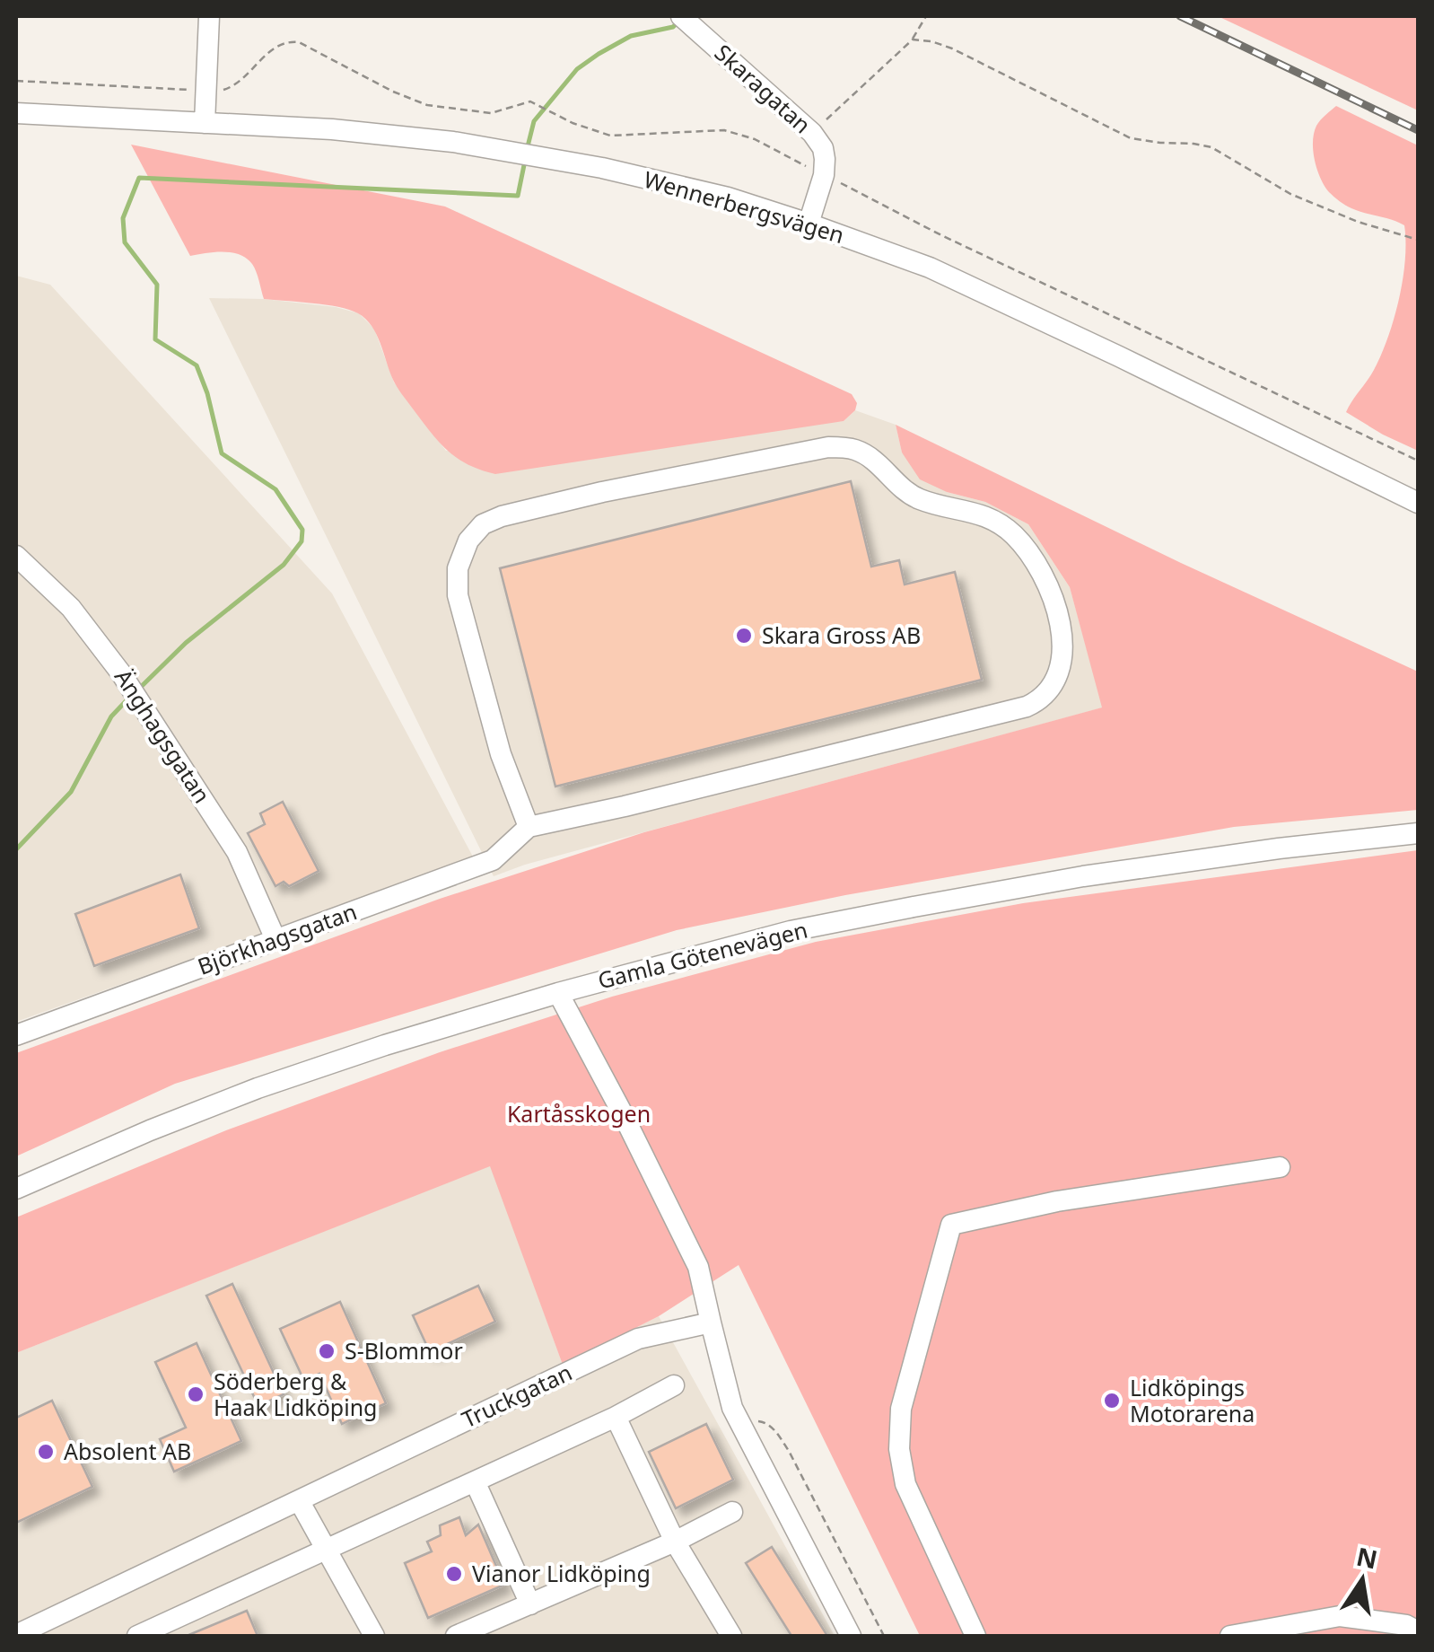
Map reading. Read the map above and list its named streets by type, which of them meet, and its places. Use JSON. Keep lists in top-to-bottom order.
{
  "streets": {
    "street": [
      "Skaragatan",
      "Wennerbergsvägen",
      "Änghagsgatan",
      "Björkhagsgatan",
      "Gamla Götenevägen",
      "Truckgatan"
    ]
  },
  "crossings": [
    ["Änghagsgatan", "Björkhagsgatan"]
  ],
  "parks": ["Kartåsskogen"],
  "places": [
    "Skara Gross AB",
    "S-Blommor",
    "Söderberg & Haak Lidköping",
    "Lidköpings Motorarena",
    "Absolent AB",
    "Vianor Lidköping"
  ],
  "north": "top"
}
